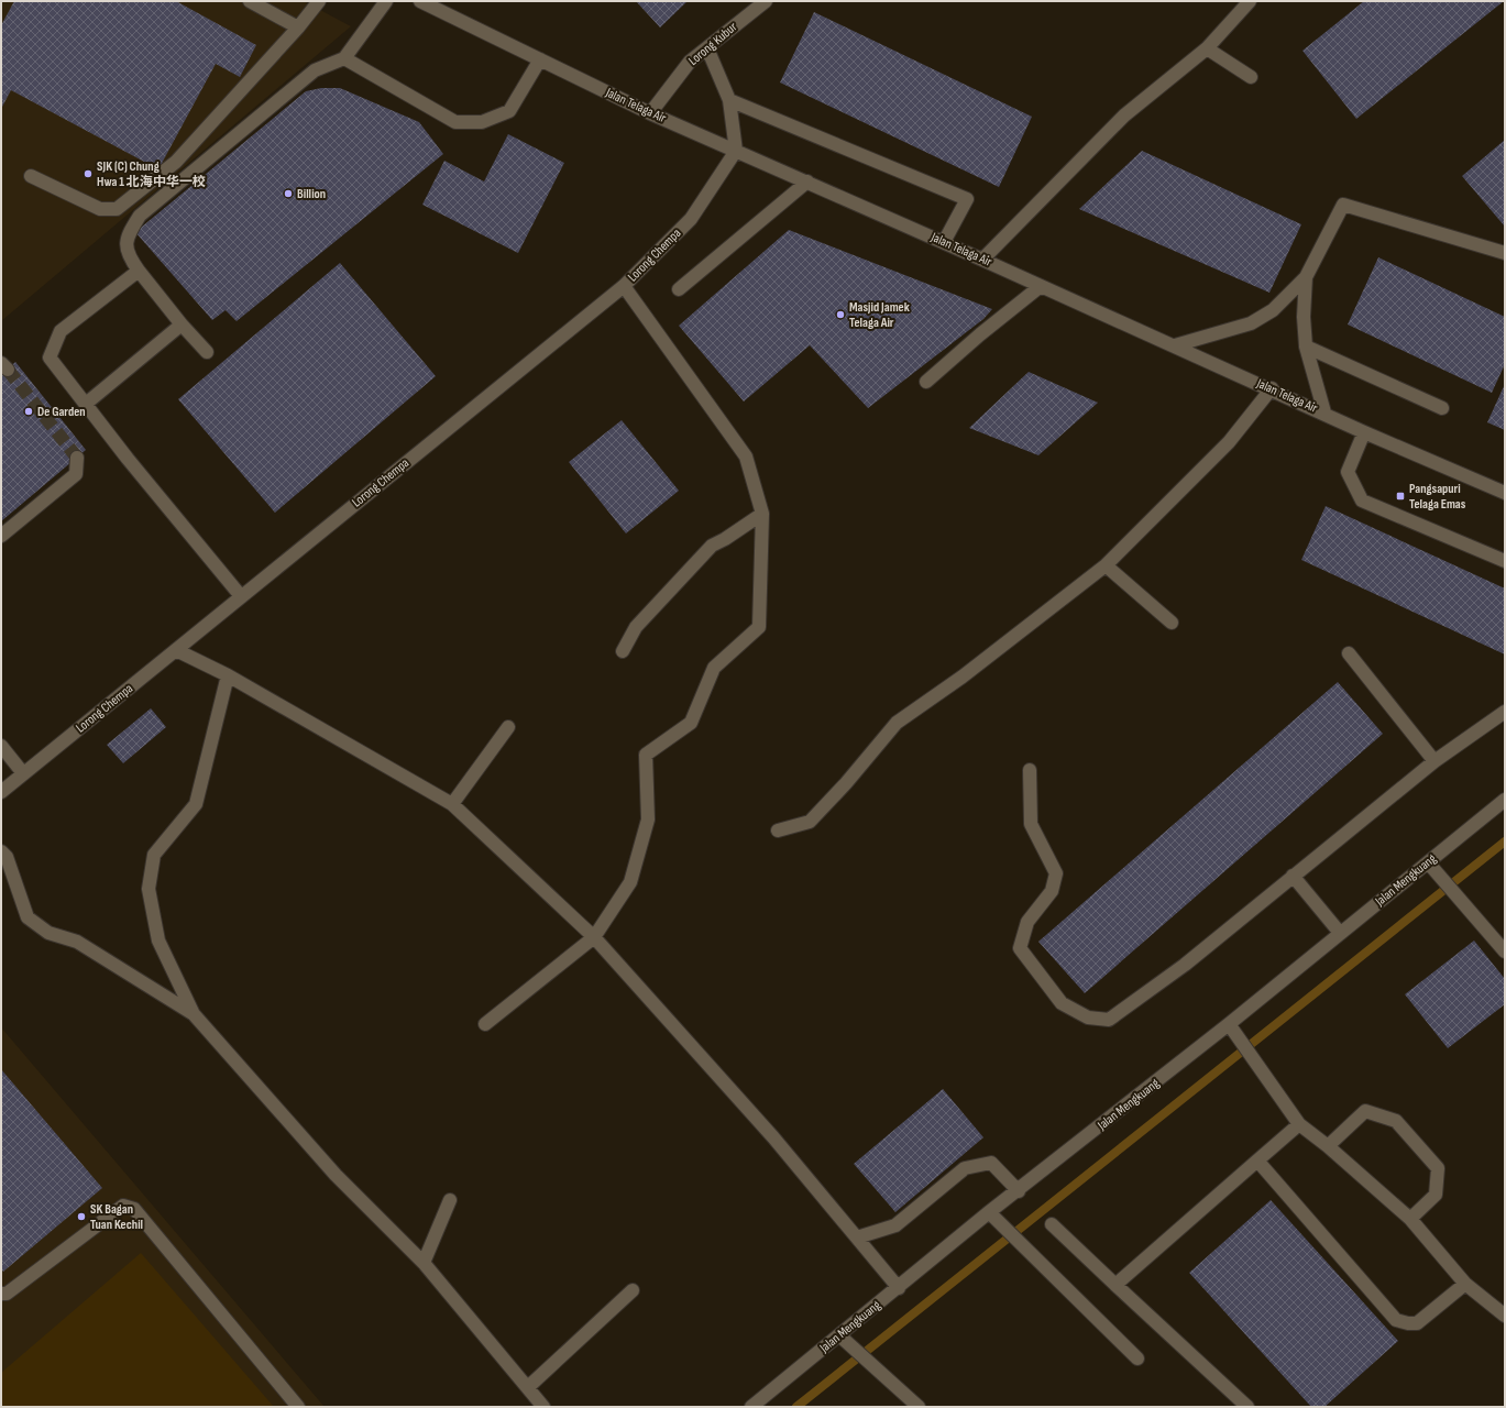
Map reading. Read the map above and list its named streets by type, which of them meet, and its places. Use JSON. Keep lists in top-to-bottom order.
{
  "streets": {
    "street": [
      "Lorong Kubur",
      "Jalan Telaga Air",
      "Lorong Chempa",
      "Jalan Mengkuang"
    ]
  },
  "crossings": [
    ["Lorong Kubur", "Jalan Telaga Air"],
    ["Jalan Telaga Air", "Lorong Chempa"]
  ],
  "places": {
    "other": [
      "SJK (C) Chung Hwa 1 北海中华一校",
      "Billion",
      "Masjid Jamek Telaga Air",
      "De Garden",
      "SK Bagan Tuan Kechil"
    ],
    "transit": ["Pangsapuri Telaga Emas"]
  }
}
